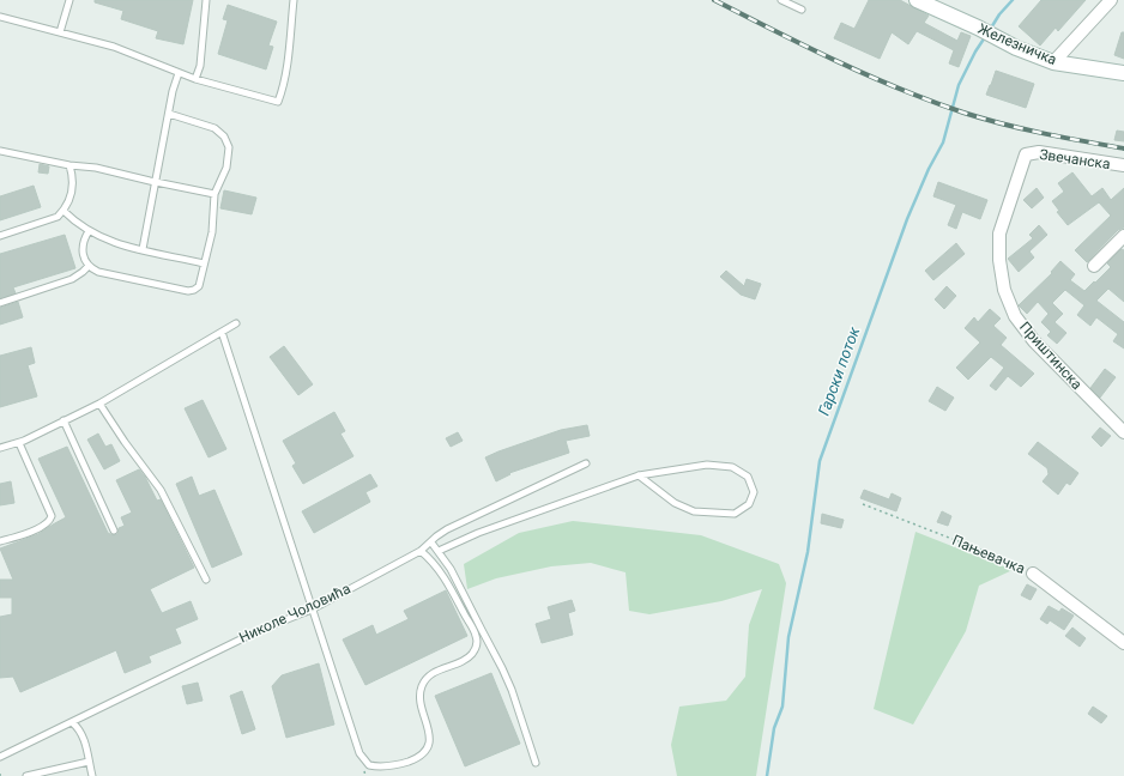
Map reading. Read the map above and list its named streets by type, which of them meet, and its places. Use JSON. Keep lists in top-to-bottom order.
{
  "streets": {
    "street": [
      "Железничка",
      "Звечанска",
      "Приштинска",
      "Пањевачка"
    ],
    "lane": ["Николе Чоловића"]
  },
  "crossings": [
    ["Звечанска", "Приштинска"]
  ],
  "water": ["Гарски поток"]
}
